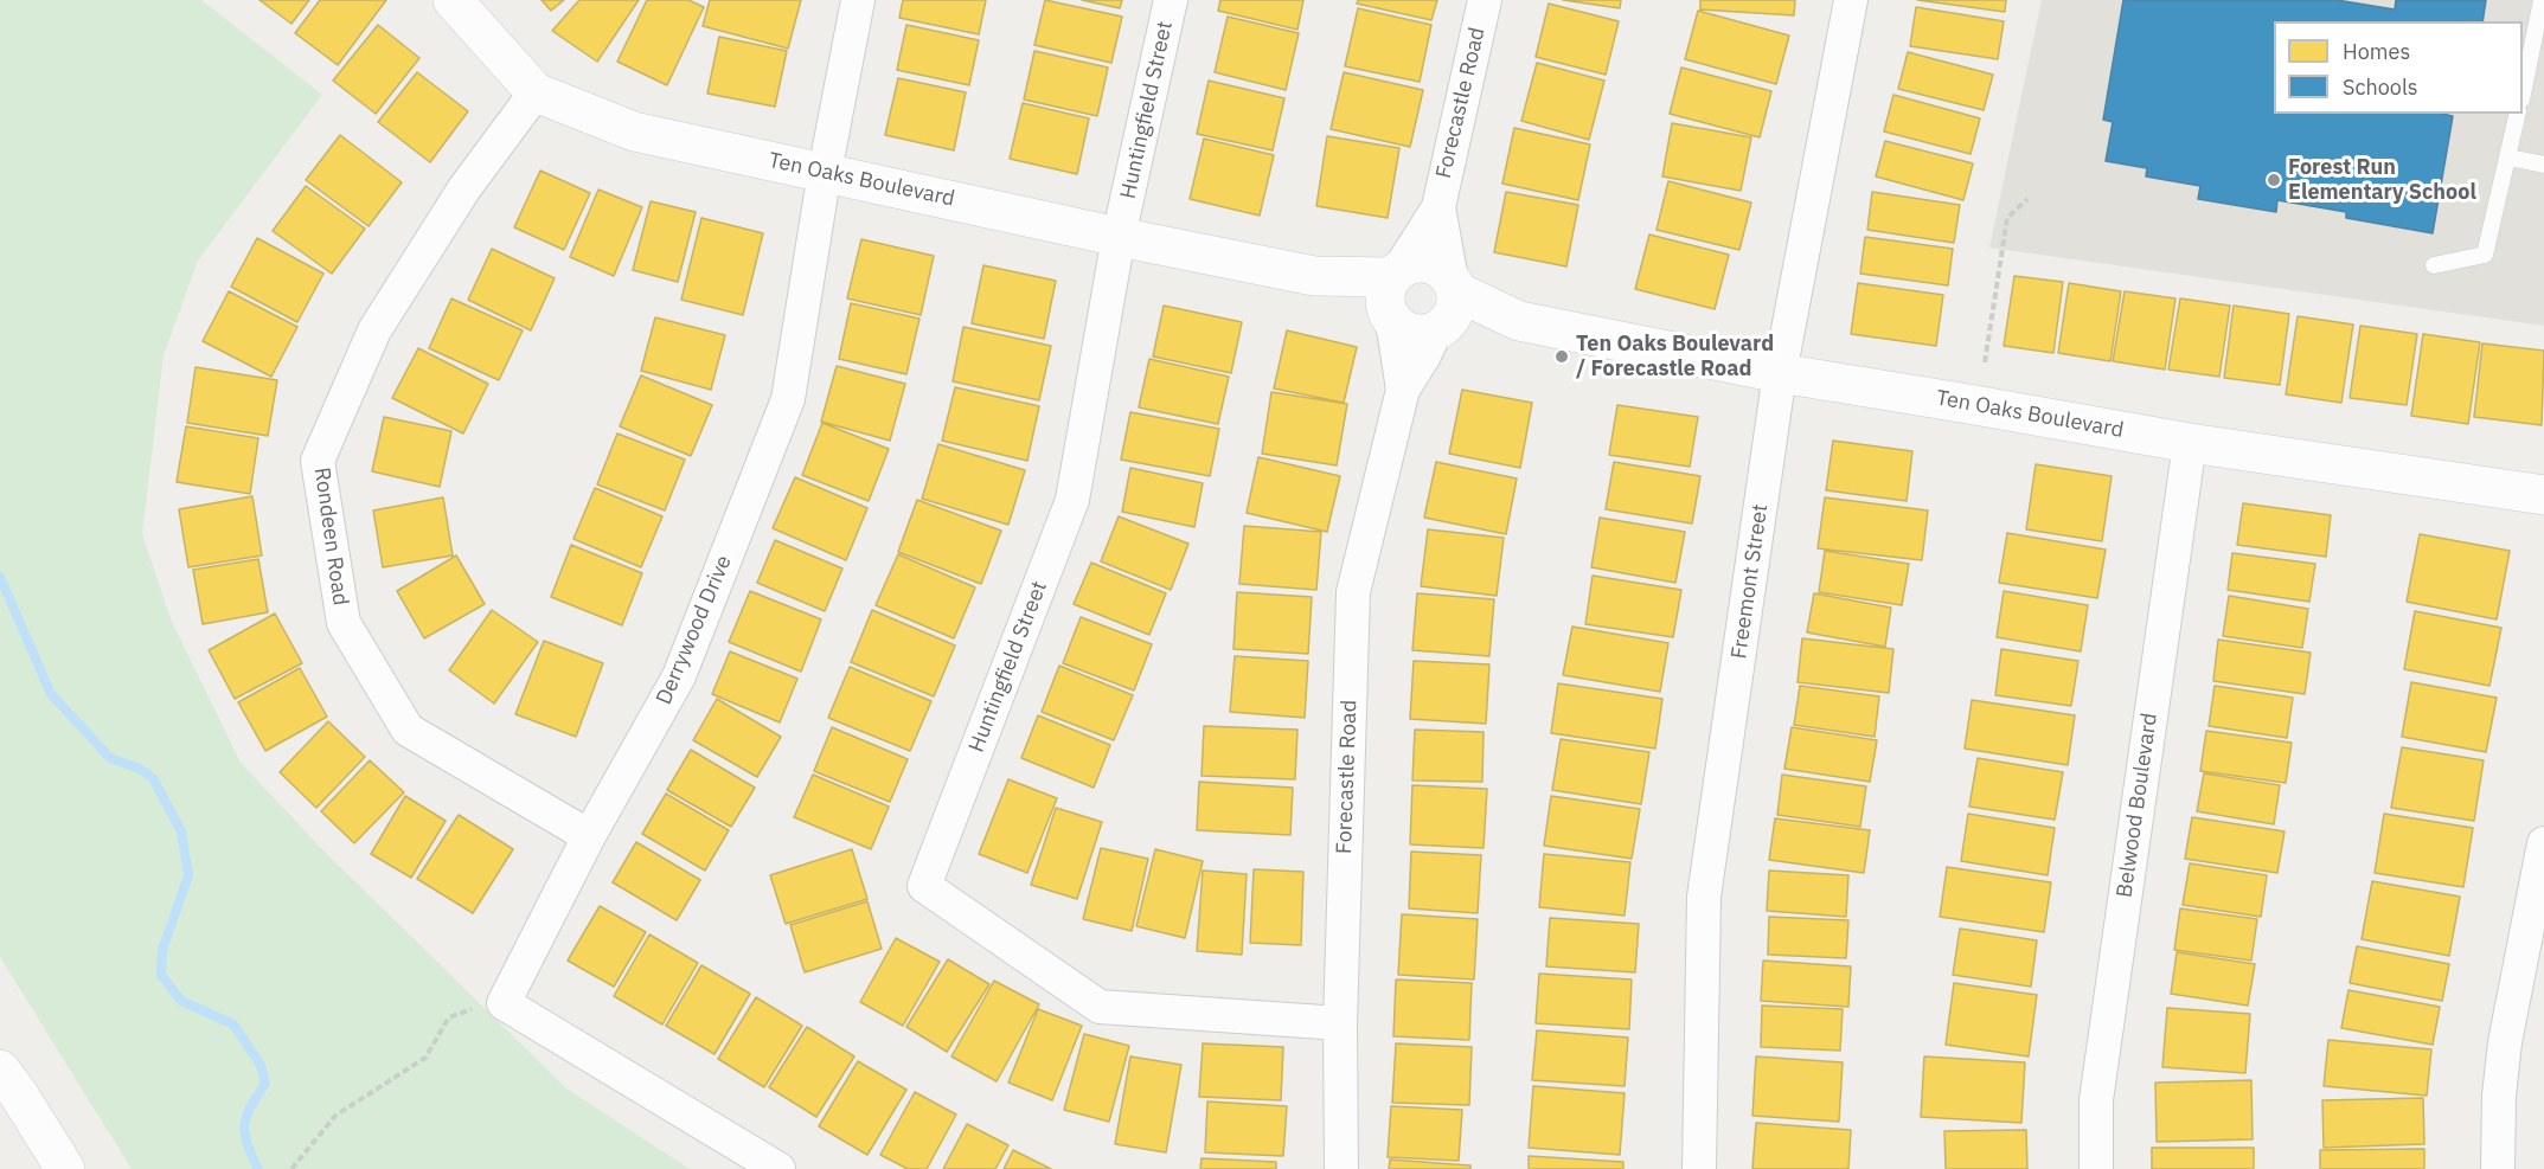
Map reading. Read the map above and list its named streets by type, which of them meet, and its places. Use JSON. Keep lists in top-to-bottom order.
{
  "streets": {
    "street": [
      "Forecastle Road",
      "Huntingfield Street",
      "Ten Oaks Boulevard",
      "Rondeen Road",
      "Freemont Street",
      "Derrywood Drive",
      "Belwood Boulevard"
    ]
  },
  "crossings": [
    ["Forecastle Road", "Huntingfield Street"],
    ["Forecastle Road", "Ten Oaks Boulevard"],
    ["Huntingfield Street", "Ten Oaks Boulevard"],
    ["Ten Oaks Boulevard", "Rondeen Road"],
    ["Ten Oaks Boulevard", "Freemont Street"],
    ["Ten Oaks Boulevard", "Derrywood Drive"],
    ["Ten Oaks Boulevard", "Belwood Boulevard"],
    ["Rondeen Road", "Derrywood Drive"]
  ],
  "places": ["Forest Run Elementary School", "Ten Oaks Boulevard / Forecastle Road"],
  "legend": ["Homes", "Schools"]
}
